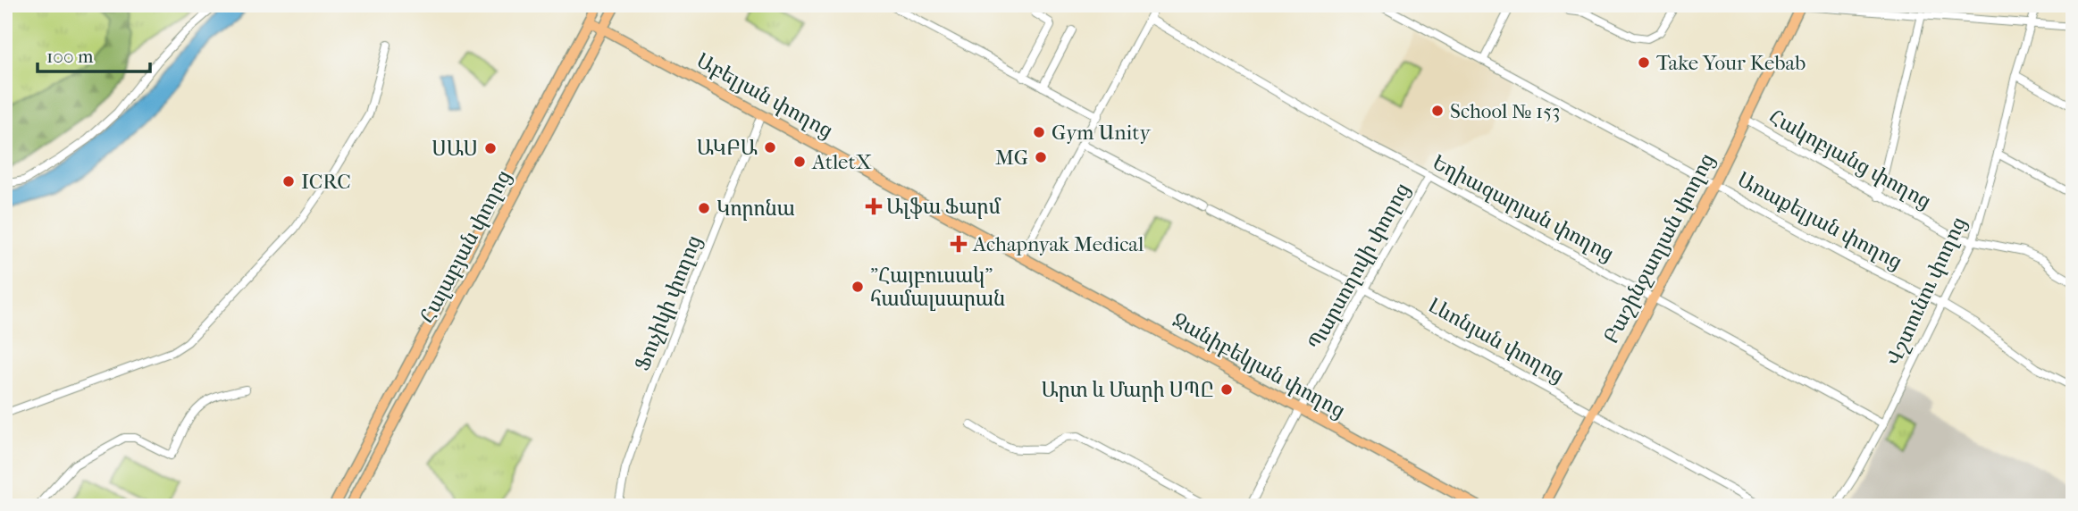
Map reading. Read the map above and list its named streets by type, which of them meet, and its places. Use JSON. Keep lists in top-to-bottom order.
{
  "streets": {
    "main road": [
      "Աբելյան փողոց",
      "Հալաբյան փողոց",
      "Բաշինջաղյան փողոց",
      "Ջանիբեկյան փողոց"
    ],
    "street": [
      "Հակոբյանց փողոց",
      "Եղիազարյան փողոց",
      "Առաքելյան փողոց",
      "Պարսողովի փողոց",
      "Վշտունու փողոց",
      "Ֆուչիկի փողոց",
      "Լևոնյան փողոց"
    ]
  },
  "crossings": [
    ["Աբելյան փողոց", "Հալաբյան փողոց"],
    ["Աբելյան փողոց", "Ֆուչիկի փողոց"],
    ["Աբելյան փողոց", "Ջանիբեկյան փողոց"],
    ["Հակոբյանց փողոց", "Բաշինջաղյան փողոց"],
    ["Հակոբյանց փողոց", "Վշտունու փողոց"],
    ["Եղիազարյան փողոց", "Բաշինջաղյան փողոց"],
    ["Եղիազարյան փողոց", "Պարսողովի փողոց"],
    ["Եղիազարյան փողոց", "Վշտունու փողոց"],
    ["Առաքելյան փողոց", "Բաշինջաղյան փողոց"],
    ["Առաքելյան փողոց", "Վշտունու փողոց"],
    ["Բաշինջաղյան փողոց", "Լևոնյան փողոց"],
    ["Պարսողովի փողոց", "Լևոնյան փողոց"],
    ["Պարսողովի փողոց", "Ջանիբեկյան փողոց"]
  ],
  "places": {
    "other": [
      "Take Your Kebab",
      "School № 153",
      "Gym Unity",
      "ԱԿԲԱ",
      "ՍԱՍ",
      "MG",
      "AtletX",
      "ICRC",
      "Կորոնա",
      "\"Հայբուսակ\" համալսարան",
      "Արտ և Մարի ՍՊԸ"
    ],
    "health": ["Ալֆա Ֆարմ", "Achapnyak Medical"]
  },
  "scale_bar": "100 m"
}
